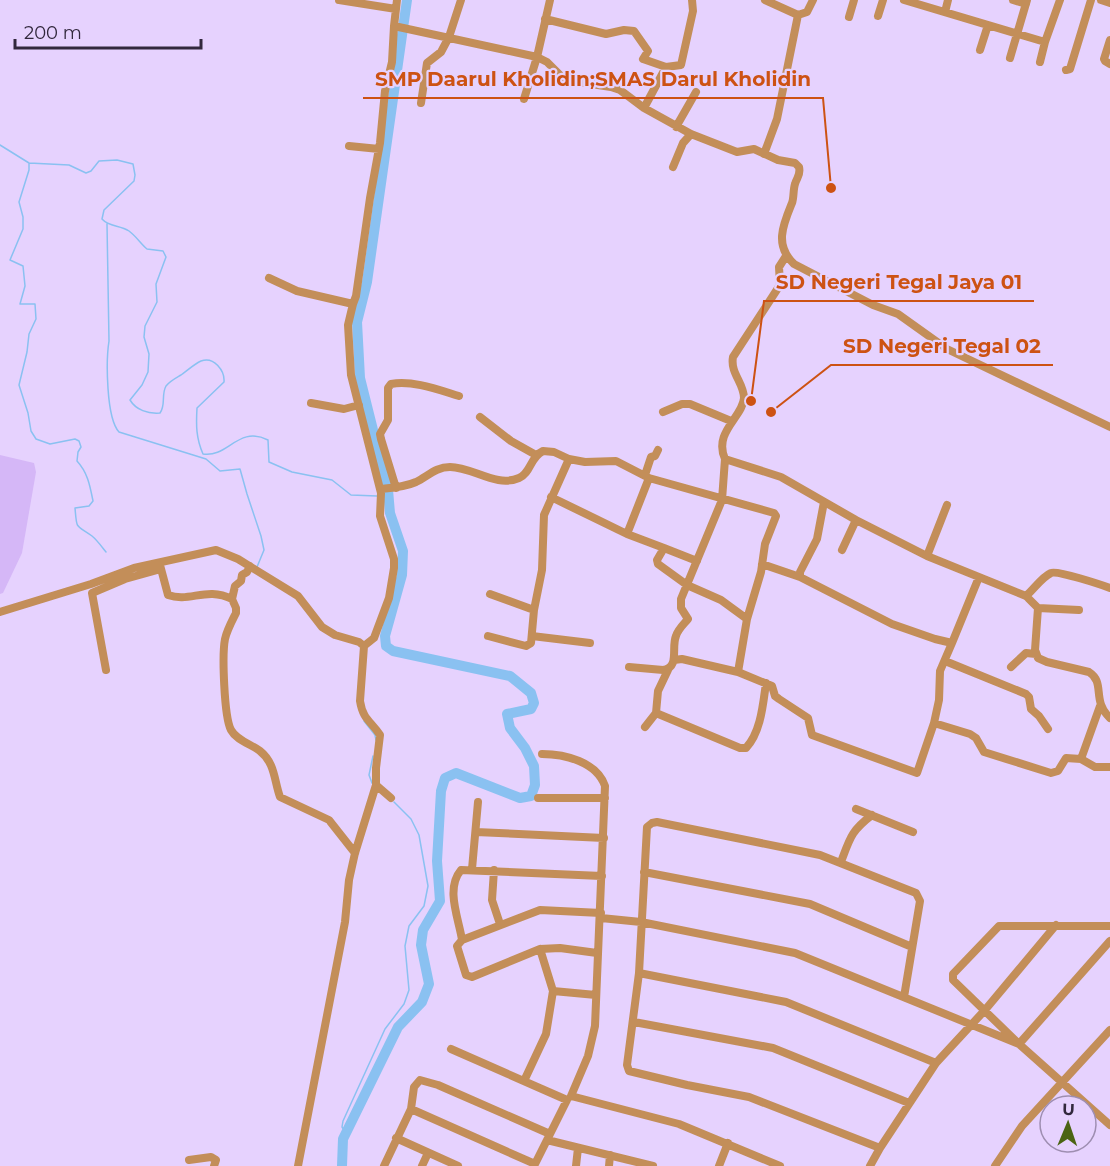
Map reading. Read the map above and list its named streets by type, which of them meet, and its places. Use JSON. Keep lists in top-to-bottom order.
{
  "places": ["SMP Daarul Kholidin;SMAS Darul Kholidin", "SD Negeri Tegal Jaya 01", "SD Negeri Tegal 02"],
  "scale_bar": "200 m",
  "north": "top"
}
